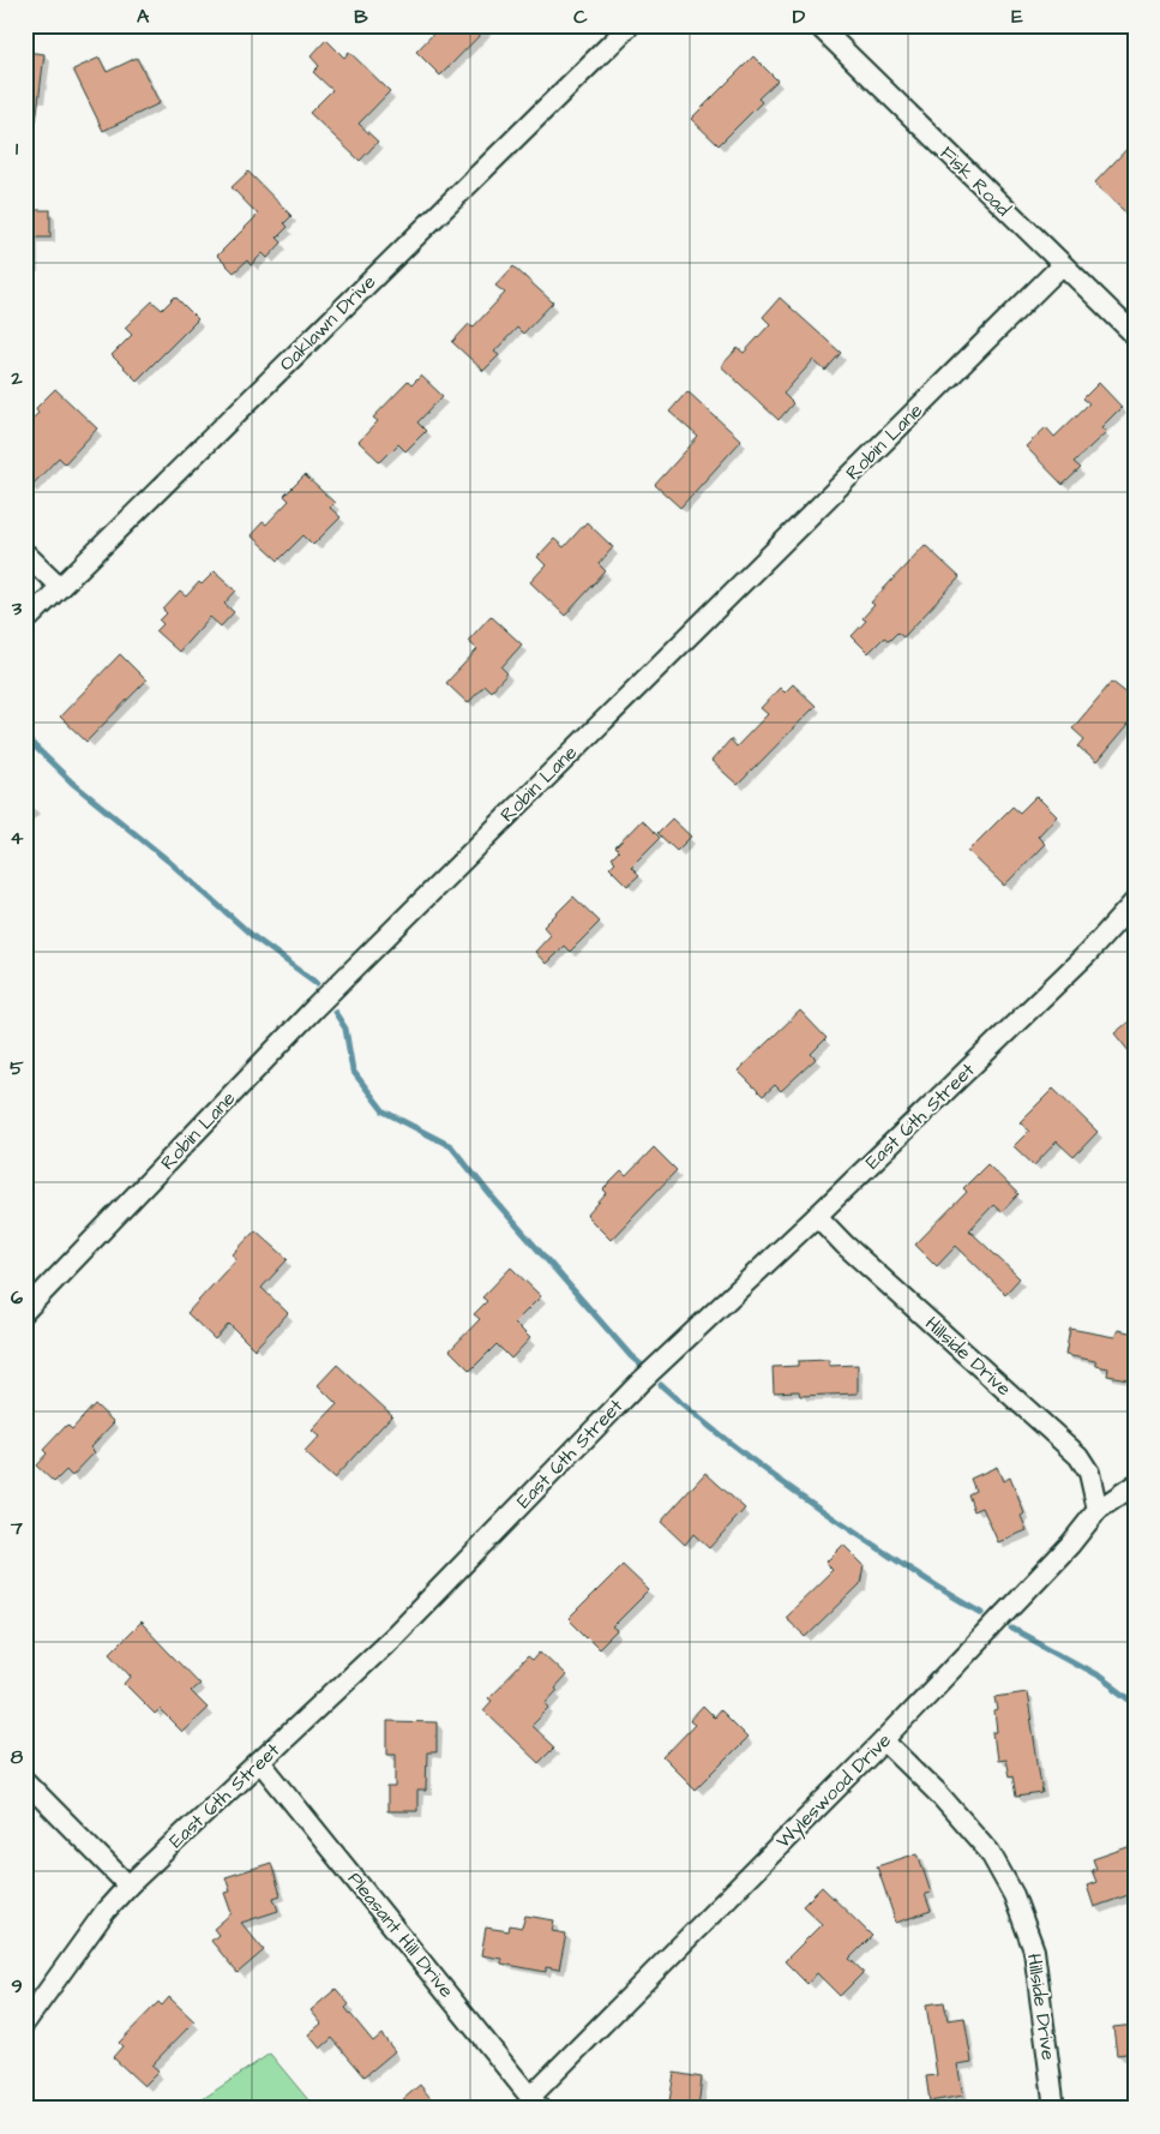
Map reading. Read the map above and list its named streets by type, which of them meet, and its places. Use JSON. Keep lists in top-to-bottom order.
{
  "streets": {
    "street": [
      "Fisk Road",
      "Oaklawn Drive",
      "Robin Lane",
      "East 6th Street",
      "Hillside Drive",
      "Wyleswood Drive",
      "Pleasant Hill Drive"
    ]
  },
  "crossings": [
    ["Fisk Road", "Robin Lane"],
    ["East 6th Street", "Hillside Drive"],
    ["East 6th Street", "Pleasant Hill Drive"],
    ["Hillside Drive", "Wyleswood Drive"],
    ["Wyleswood Drive", "Pleasant Hill Drive"]
  ],
  "grid": {
    "columns": [
      "A",
      "B",
      "C",
      "D",
      "E"
    ],
    "rows": [
      "1",
      "2",
      "3",
      "4",
      "5",
      "6",
      "7",
      "8",
      "9"
    ]
  }
}
